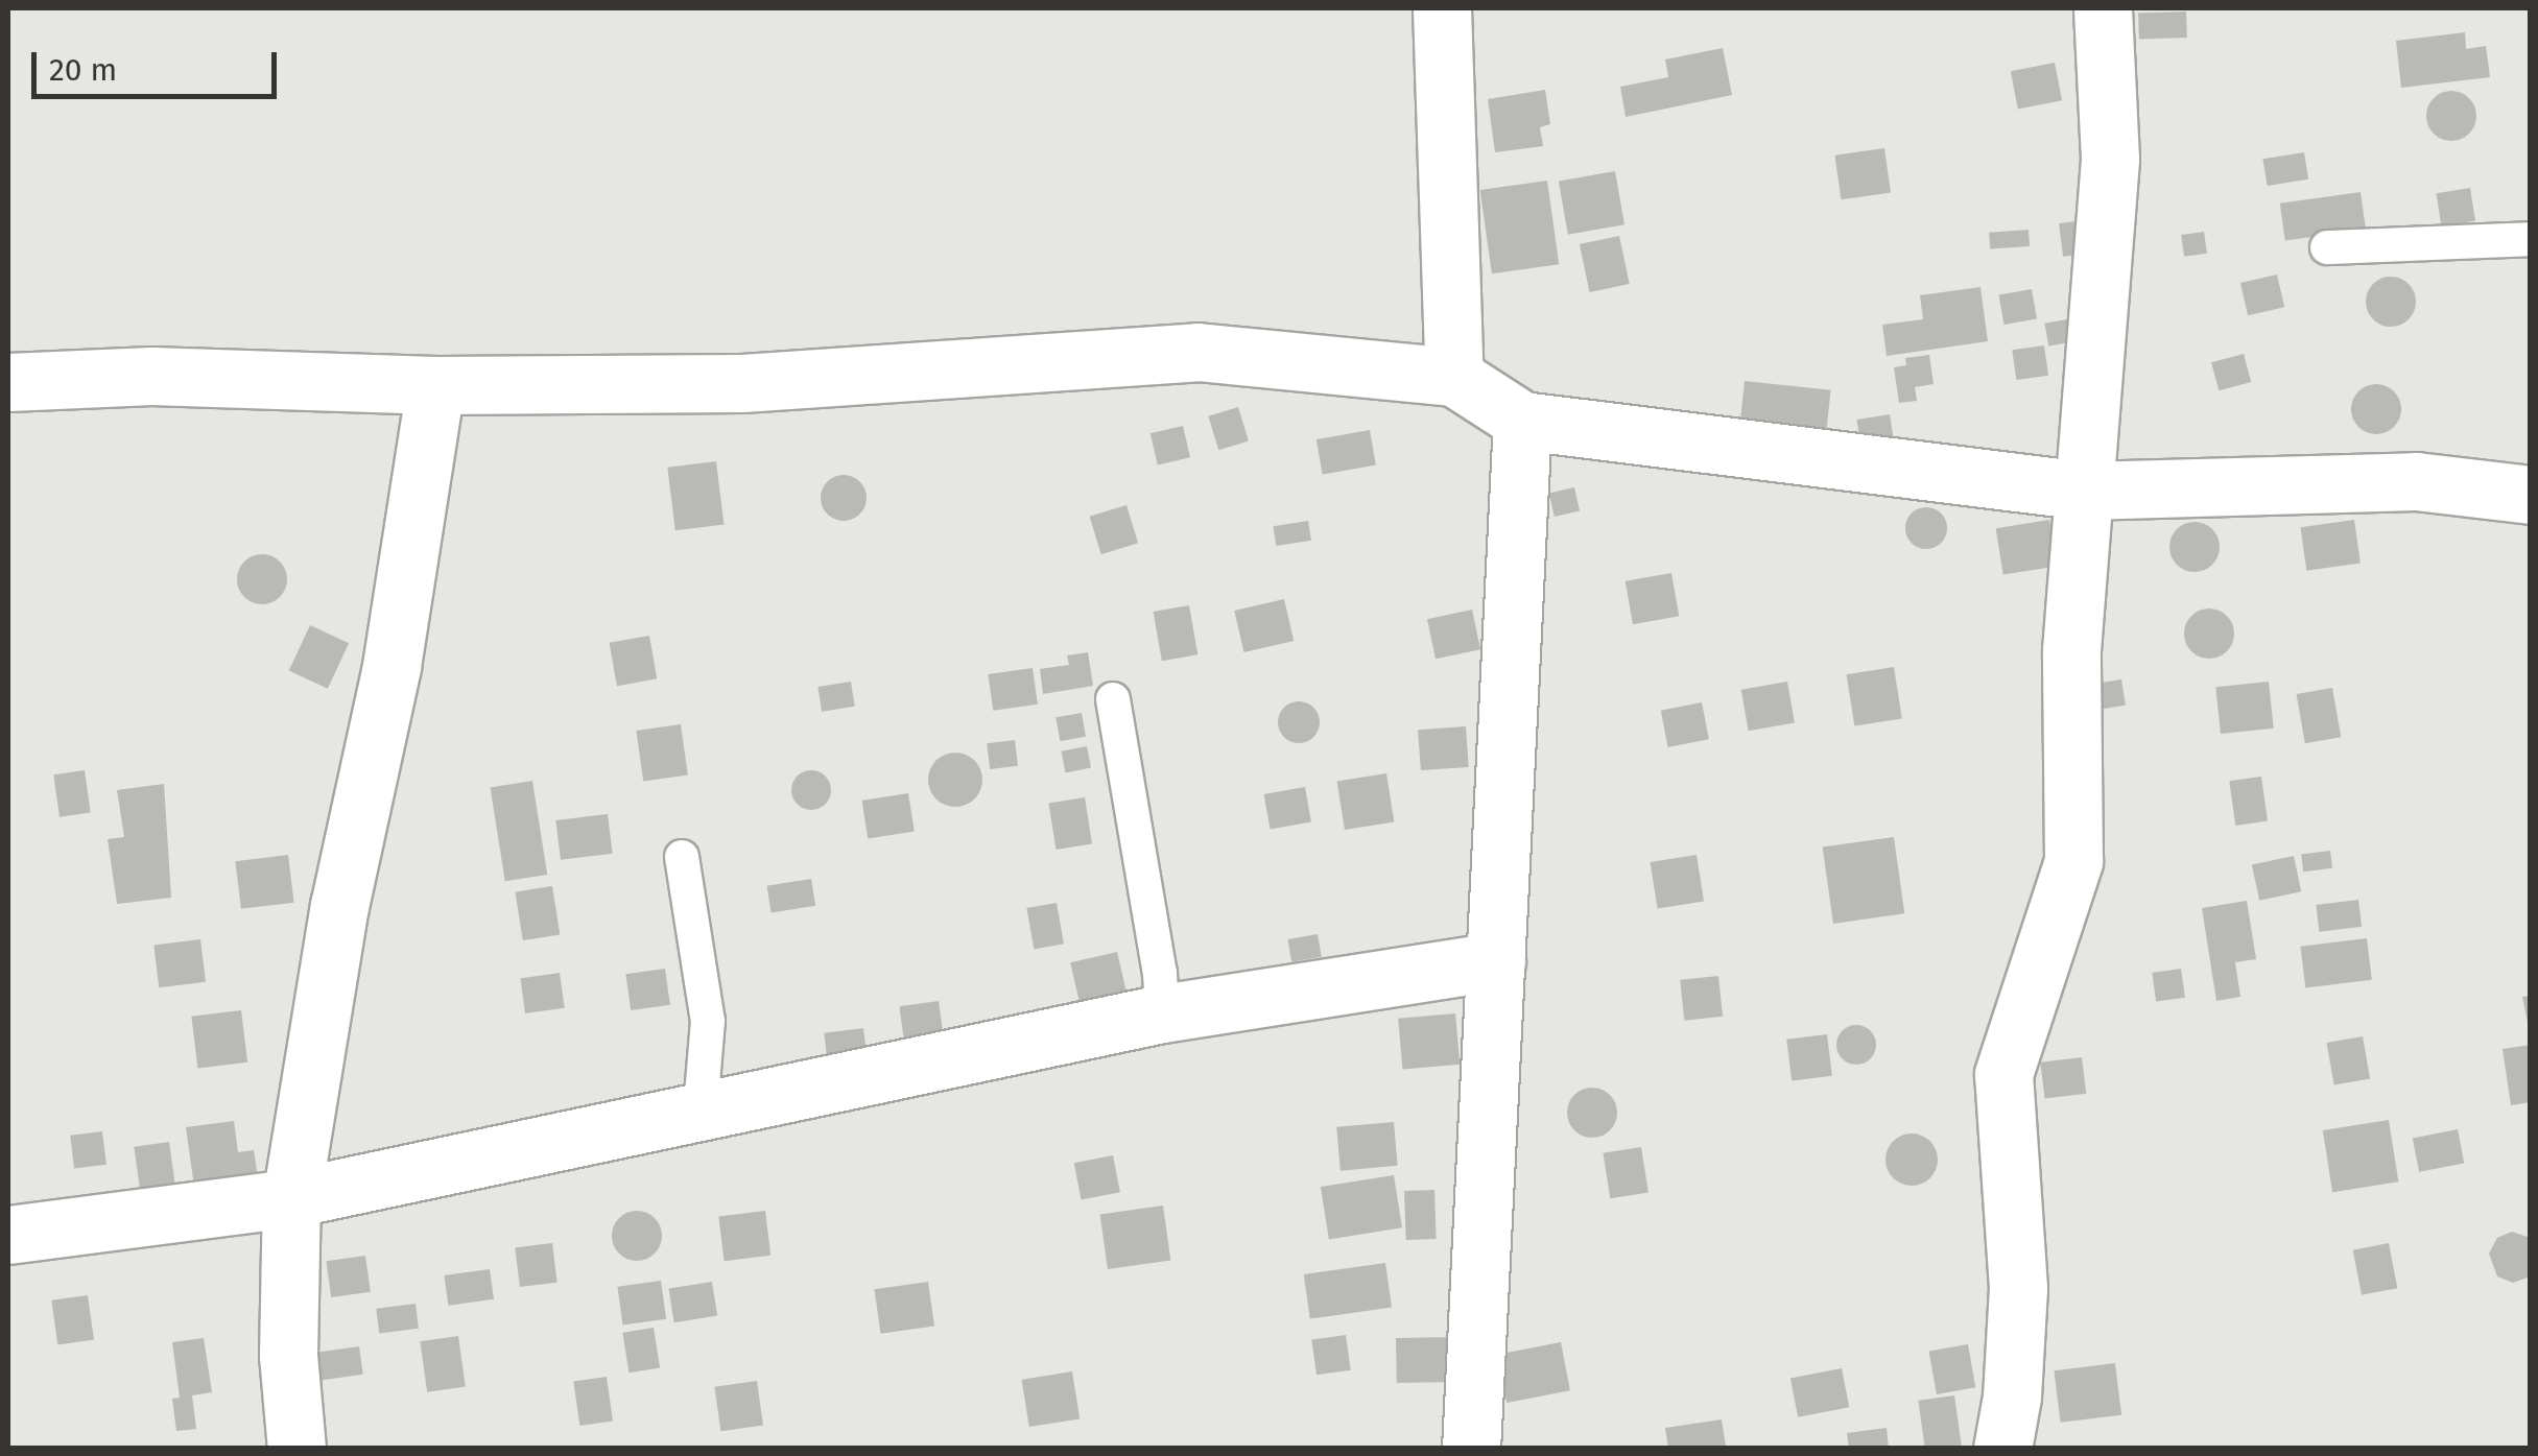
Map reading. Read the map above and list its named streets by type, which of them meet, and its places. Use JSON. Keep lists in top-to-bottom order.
{
  "scale_bar": "20 m"
}
